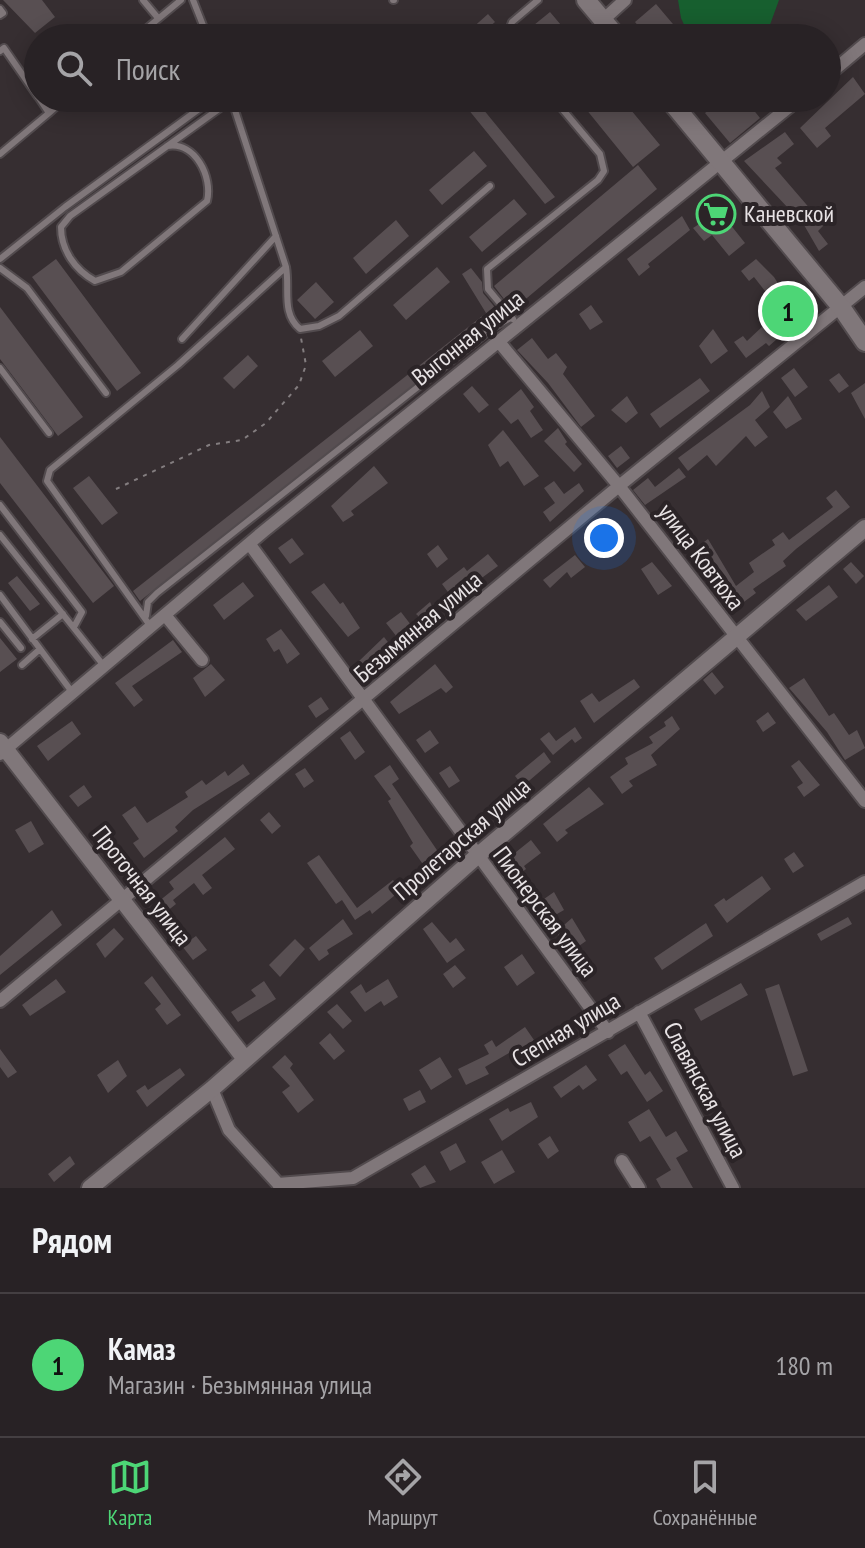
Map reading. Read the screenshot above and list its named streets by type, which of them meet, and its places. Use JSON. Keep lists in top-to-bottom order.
{
  "streets": {
    "street": [
      "Выгонная улица",
      "улица Ковтюха",
      "Безымянная улица",
      "Пролетарская улица",
      "Проточная улица",
      "Пионерская улица",
      "Степная улица",
      "Славянская улица"
    ]
  },
  "crossings": [
    ["Выгонная улица", "улица Ковтюха"],
    ["Выгонная улица", "Проточная улица"],
    ["Выгонная улица", "Пионерская улица"],
    ["улица Ковтюха", "Безымянная улица"],
    ["улица Ковтюха", "Пролетарская улица"],
    ["Безымянная улица", "Проточная улица"],
    ["Безымянная улица", "Пионерская улица"],
    ["Пролетарская улица", "Проточная улица"],
    ["Пролетарская улица", "Пионерская улица"],
    ["Пионерская улица", "Степная улица"],
    ["Степная улица", "Славянская улица"]
  ],
  "places": {
    "supermarket": ["Каневской"]
  },
  "page": {
    "search": "Поиск",
    "pins": "1",
    "heading": "Рядом",
    "list": [
      {
        "mark": "1",
        "name": "Камаз",
        "note": "Магазин · Безымянная улица",
        "value": "180 m"
      }
    ],
    "nav": ["Карта", "Маршрут", "Сохранённые"]
  }
}
